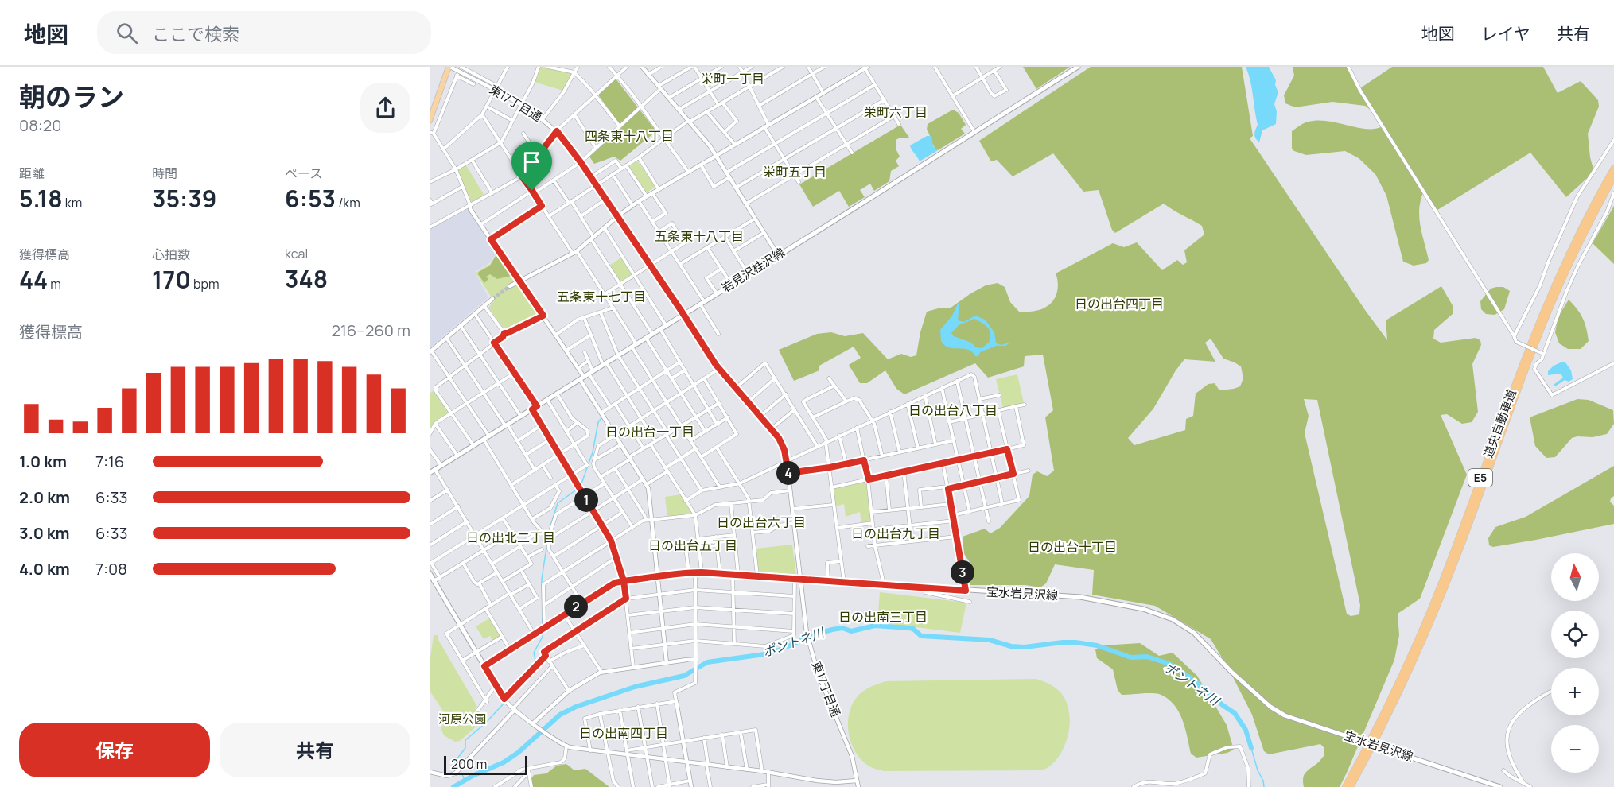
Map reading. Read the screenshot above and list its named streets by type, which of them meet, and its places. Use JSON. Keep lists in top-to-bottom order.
{
  "streets": {
    "highway": ["道央自動車道", "E5"],
    "main road": ["岩見沢桂沢線", "宝水岩見沢線"],
    "street": ["東17丁目通"]
  },
  "crossings": [
    ["東17丁目通", "岩見沢桂沢線"],
    ["東17丁目通", "宝水岩見沢線"]
  ],
  "districts": [
    "栄町一丁目",
    "栄町六丁目",
    "四条東十八丁目",
    "栄町五丁目",
    "五条東十八丁目",
    "五条東十七丁目",
    "日の出台四丁目",
    "日の出台八丁目",
    "日の出台一丁目",
    "日の出台六丁目",
    "日の出台九丁目",
    "日の出北二丁目",
    "日の出台五丁目",
    "日の出台十丁目",
    "日の出南三丁目",
    "日の出南四丁目"
  ],
  "water": ["ポントネ川"],
  "parks": ["河原公園"],
  "scale_bar": "200 m",
  "north": "top",
  "page": {
    "header": "地図",
    "search": "ここで検索",
    "nav": ["地図", "レイヤ", "共有"],
    "heading": ["朝のラン", "08:20"],
    "stats": [
      ["距離", "5.18 km"],
      ["時間", "35:39"],
      ["ペース", "6:53 /km"],
      ["獲得標高", "44 m"],
      ["心拍数", "170 bpm"],
      ["kcal", "348"]
    ],
    "chart": ["獲得標高", "216–260 m"],
    "list": [
      {
        "name": "1.0 km",
        "note": "7:16"
      },
      {
        "name": "2.0 km",
        "note": "6:33"
      },
      {
        "name": "3.0 km",
        "note": "6:33"
      },
      {
        "name": "4.0 km",
        "note": "7:08"
      }
    ],
    "pins": [
      "4",
      "1",
      "3",
      "2"
    ],
    "map_buttons": ["+", "−"],
    "buttons": ["保存", "共有"],
    "scale": "200 m"
  }
}
